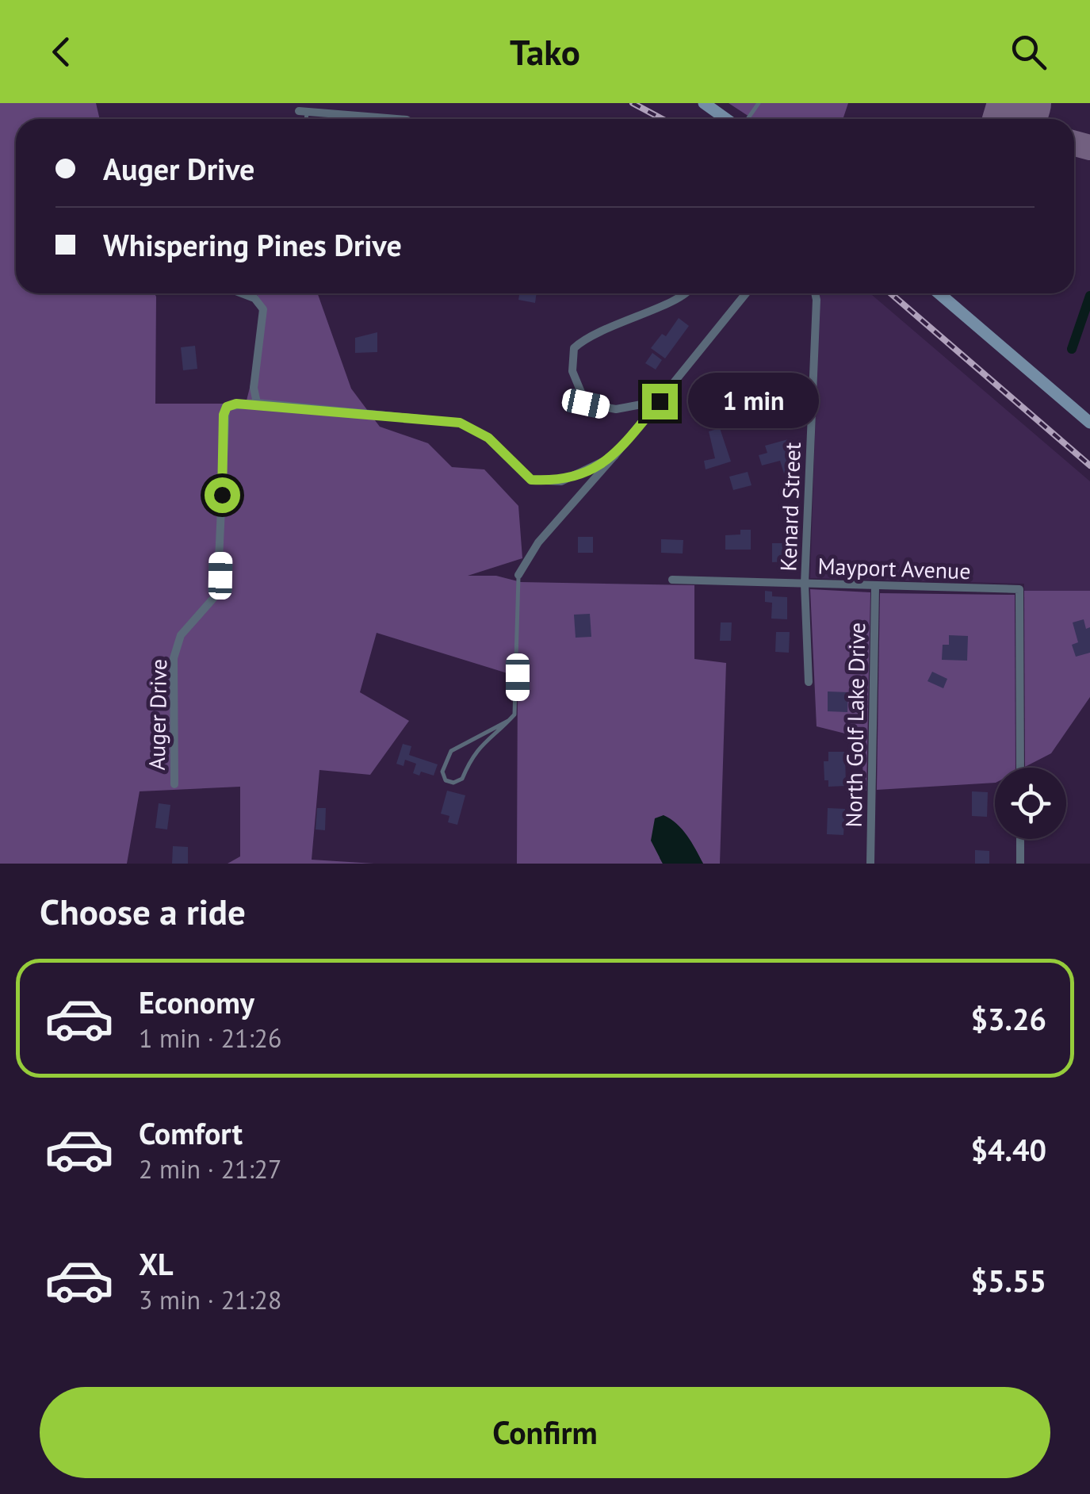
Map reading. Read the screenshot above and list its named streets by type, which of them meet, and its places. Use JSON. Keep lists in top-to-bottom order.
{
  "streets": {
    "street": [
      "Kenard Street",
      "Mayport Avenue",
      "Auger Drive",
      "North Golf Lake Drive"
    ]
  },
  "crossings": [
    ["Kenard Street", "Mayport Avenue"],
    ["Mayport Avenue", "North Golf Lake Drive"]
  ],
  "page": {
    "header": "Tako",
    "banner": ["Auger Drive", "Whispering Pines Drive"],
    "bubble": "1 min",
    "heading": "Choose a ride",
    "list": [
      {
        "name": "Economy",
        "note": "1 min · 21:26",
        "value": "$3.26"
      },
      {
        "name": "Comfort",
        "note": "2 min · 21:27",
        "value": "$4.40"
      },
      {
        "name": "XL",
        "note": "3 min · 21:28",
        "value": "$5.55"
      }
    ],
    "buttons": "Confirm"
  }
}
